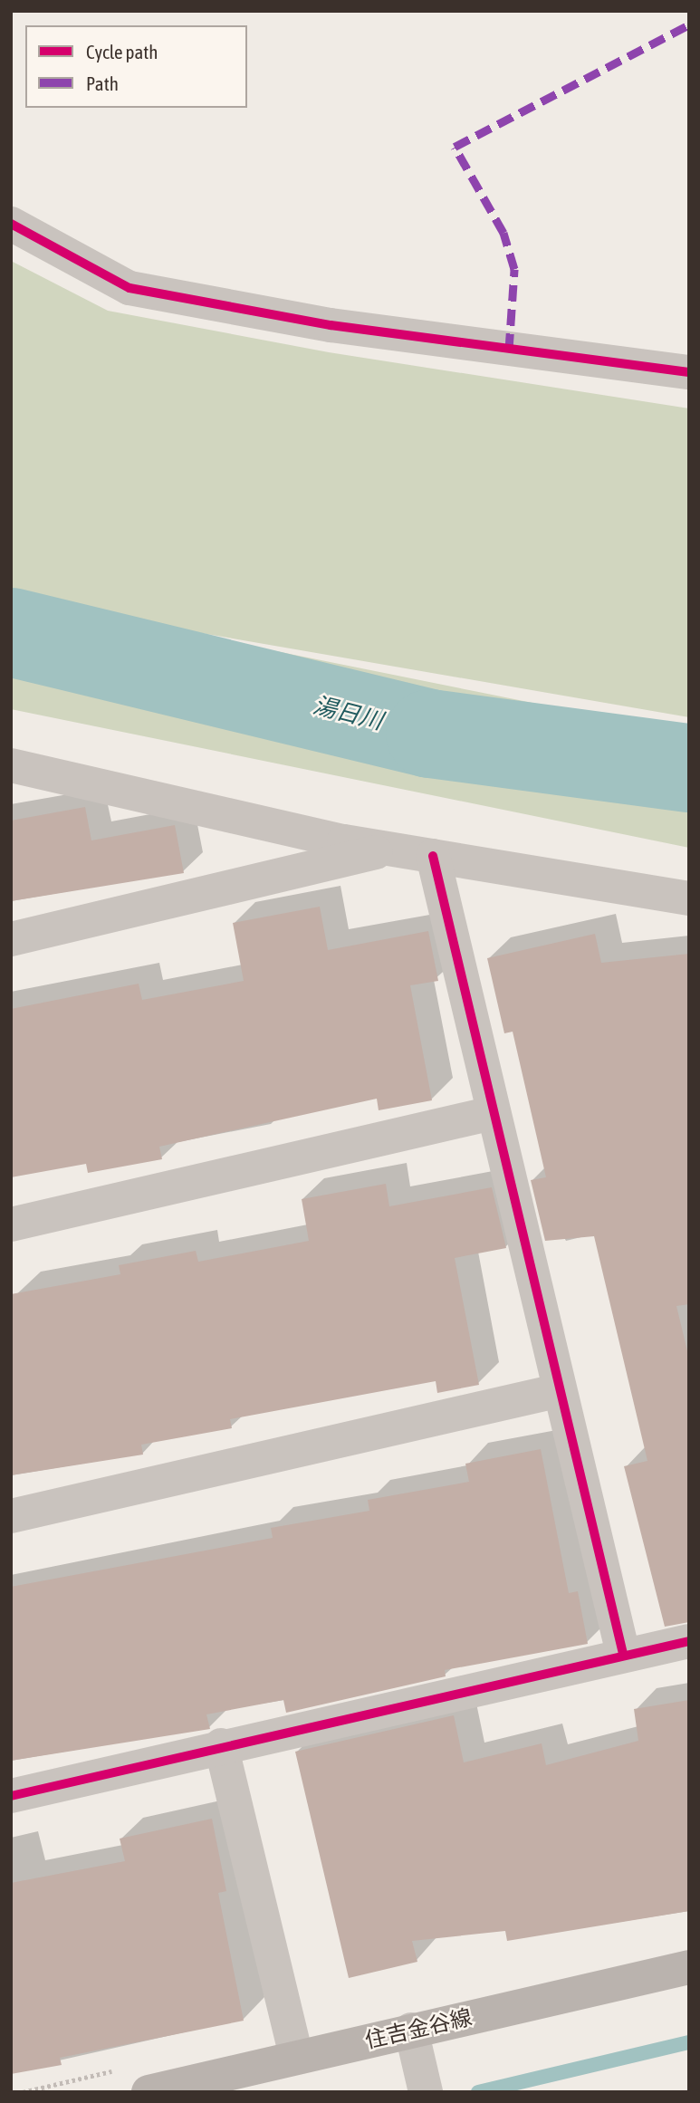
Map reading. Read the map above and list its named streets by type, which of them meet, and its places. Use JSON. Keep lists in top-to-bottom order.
{
  "streets": {
    "main road": ["住吉金谷線"]
  },
  "water": ["湯日川"],
  "legend": ["Cycle path", "Path"]
}
